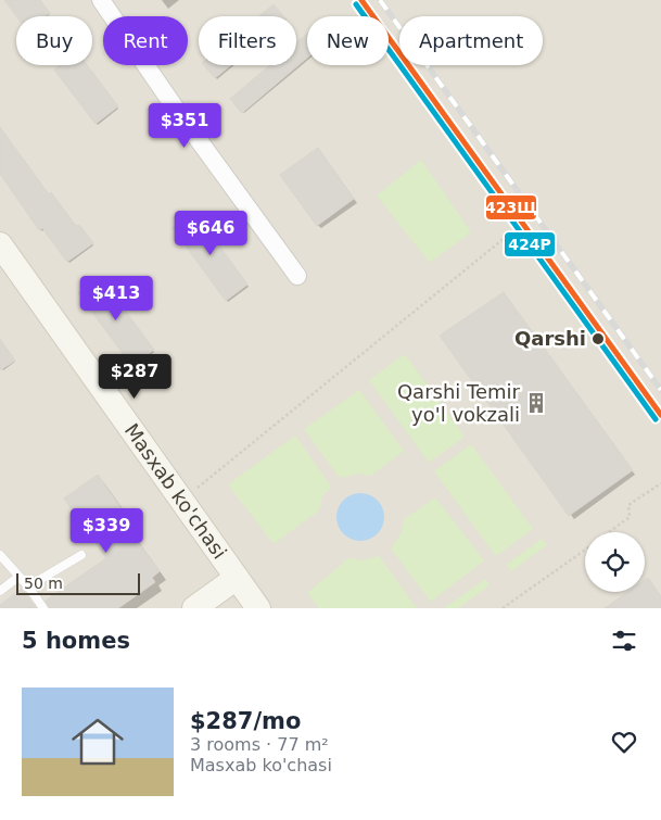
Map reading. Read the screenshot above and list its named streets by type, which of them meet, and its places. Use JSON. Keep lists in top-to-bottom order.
{
  "streets": {
    "main road": ["Masxab ko'chasi"]
  },
  "places": {
    "other": ["Qarshi"],
    "building": ["Qarshi Temir yo'l vokzali"]
  },
  "lines": ["transit line 423Щ", "transit line 424Р"],
  "scale_bar": "50 m",
  "page": {
    "chip": [
      "Buy",
      "Rent",
      "Filters",
      "New",
      "Apartment"
    ],
    "price": [
      "$351",
      "$646",
      "$413",
      "$287",
      "$339"
    ],
    "scale": "50 m",
    "heading": "5 homes",
    "list": [
      {
        "name": "$287/mo",
        "note": "3 rooms · 77 m² · Masxab ko'chasi"
      }
    ]
  }
}
